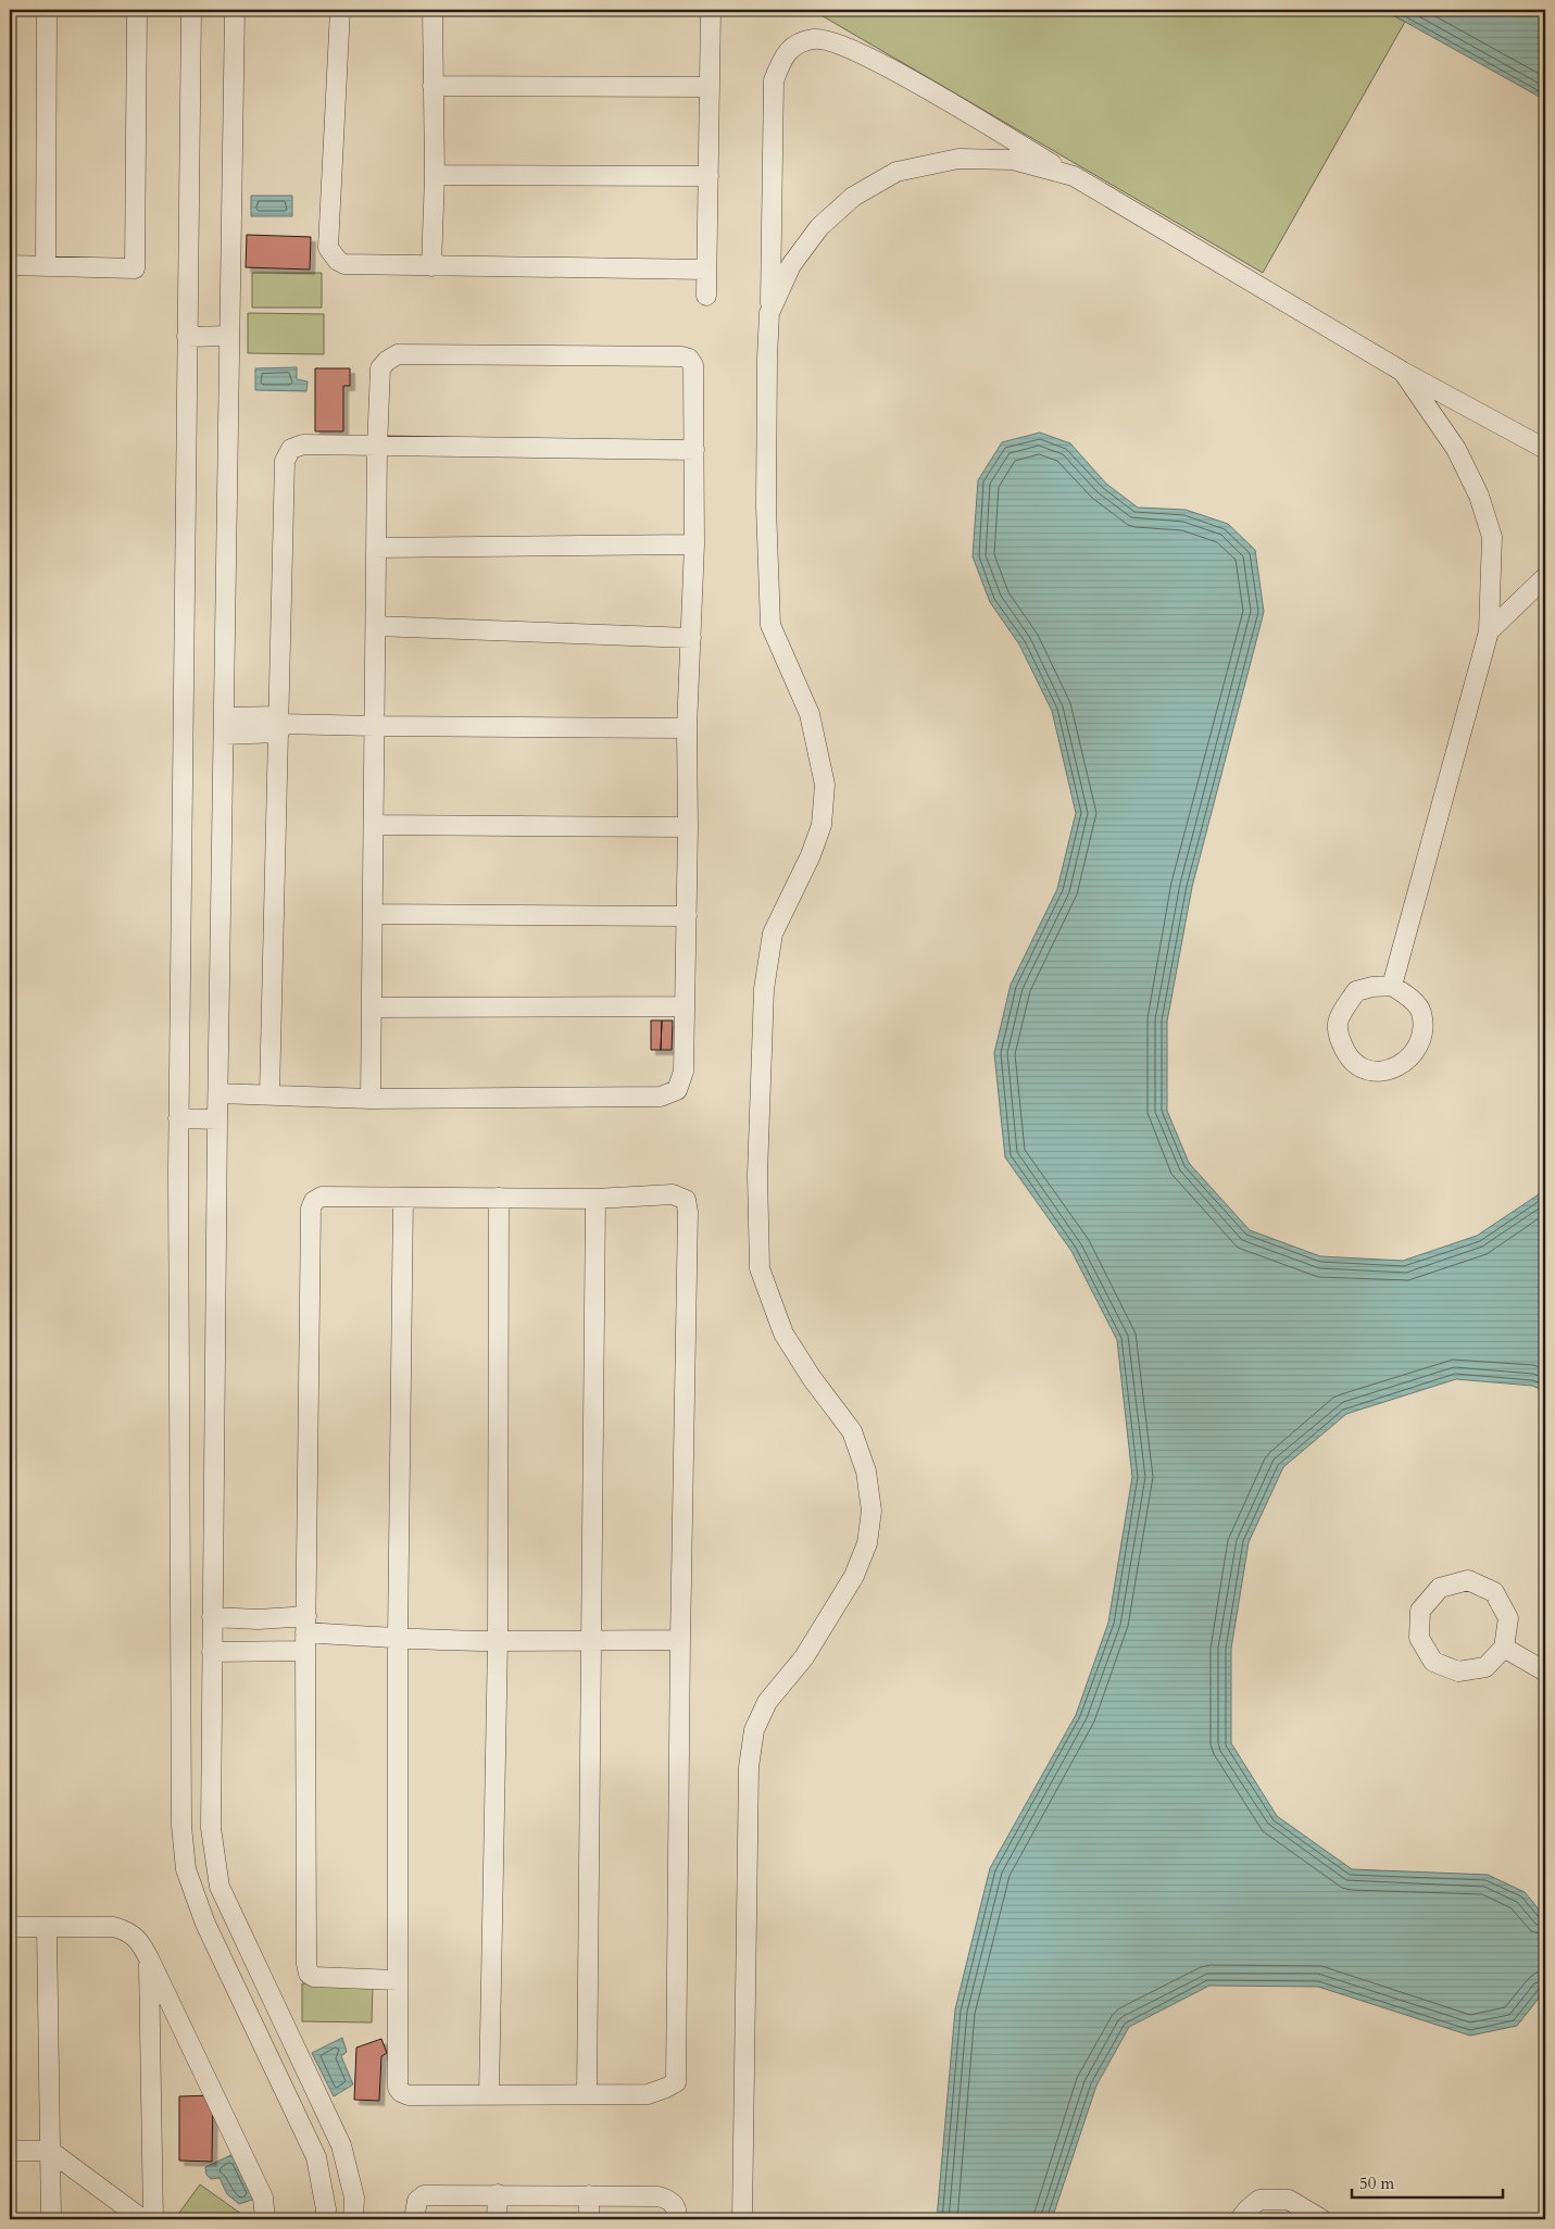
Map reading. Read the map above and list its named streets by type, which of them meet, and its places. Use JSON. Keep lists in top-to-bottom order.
{
  "scale_bar": "50 m"
}
